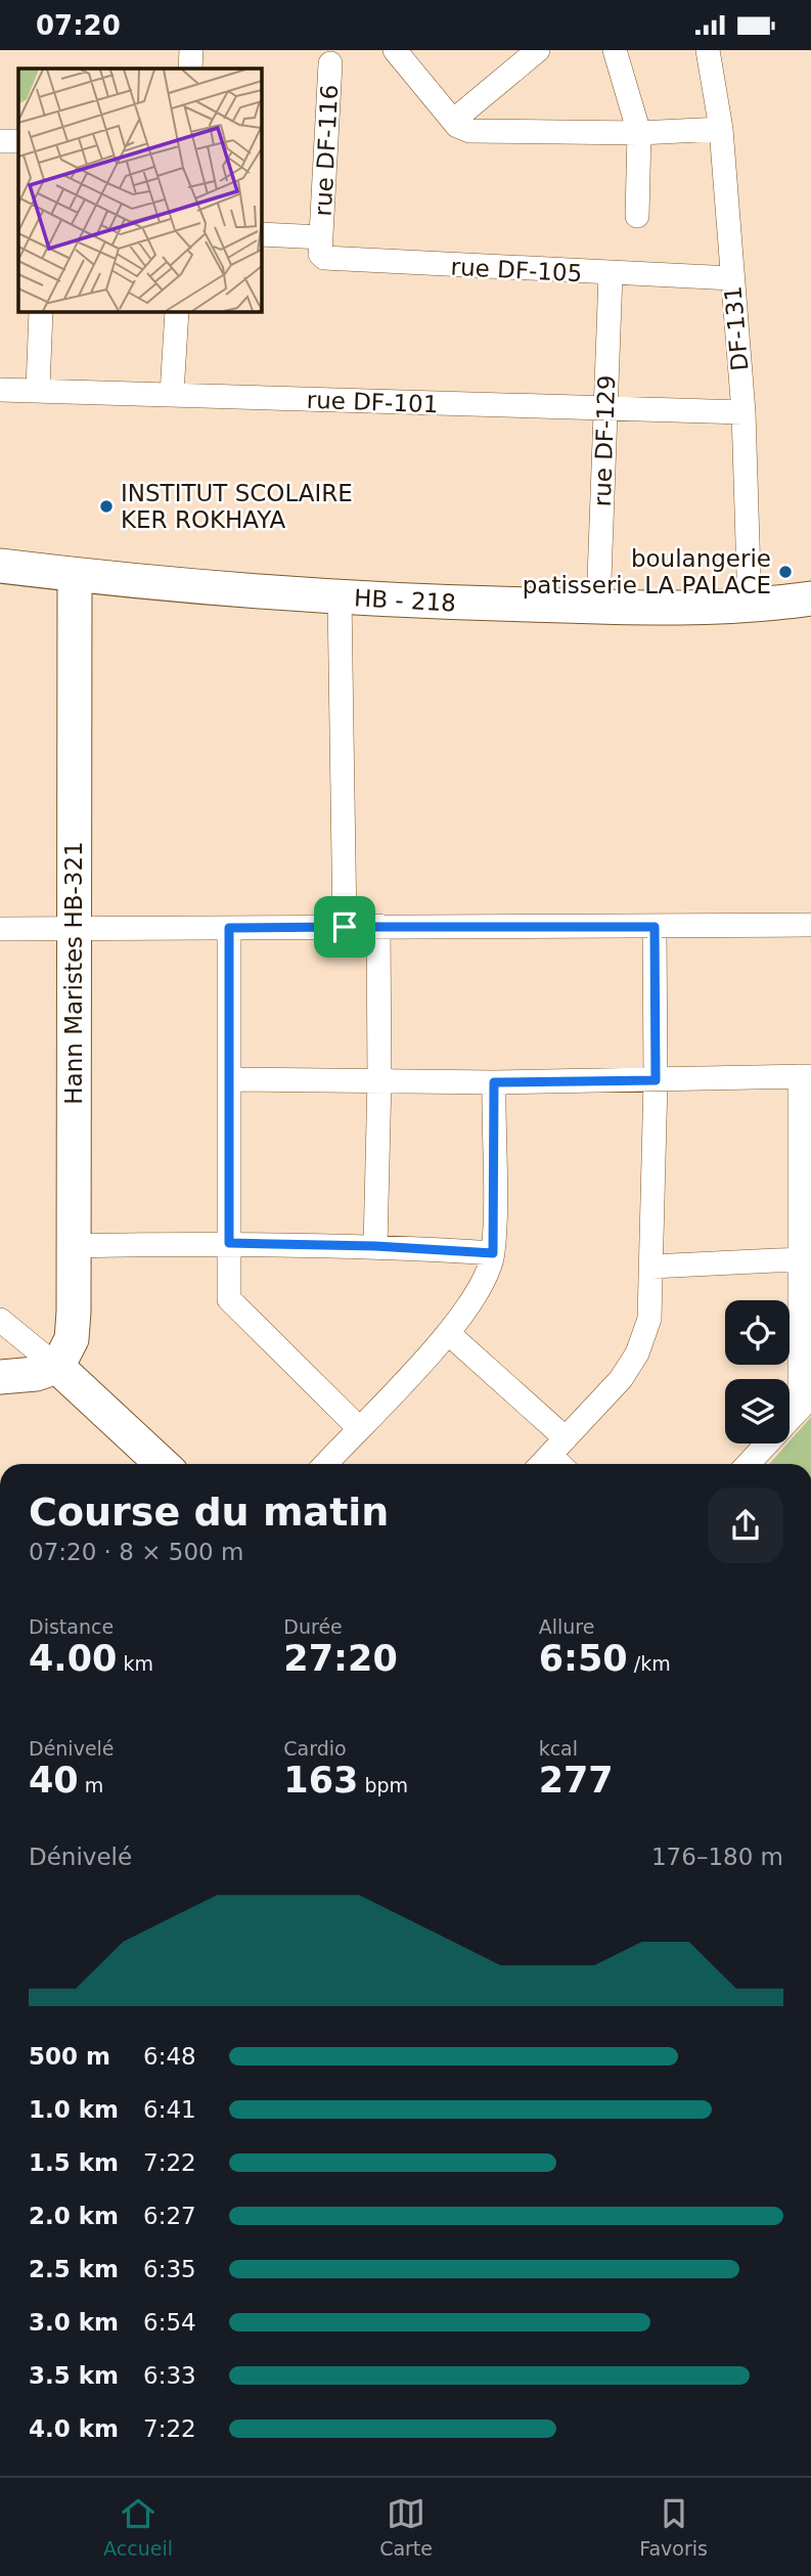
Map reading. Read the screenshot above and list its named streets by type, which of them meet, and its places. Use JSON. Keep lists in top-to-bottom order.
{
  "streets": {
    "street": [
      "rue DF-116",
      "rue DF-105",
      "DF-131",
      "rue DF-101",
      "rue DF-129",
      "HB - 218",
      "Hann Maristes HB-321"
    ]
  },
  "crossings": [
    ["rue DF-116", "rue DF-105"],
    ["rue DF-105", "DF-131"],
    ["rue DF-105", "rue DF-129"],
    ["DF-131", "rue DF-101"],
    ["DF-131", "HB - 218"],
    ["rue DF-101", "rue DF-129"],
    ["rue DF-129", "HB - 218"],
    ["HB - 218", "Hann Maristes HB-321"]
  ],
  "places": ["INSTITUT SCOLAIRE KER ROKHAYA", "boulangerie patisserie LA PALACE"],
  "page": {
    "status": "07:20",
    "heading": ["Course du matin", "07:20 · 8 × 500 m"],
    "stats": [
      ["Distance", "4.00 km"],
      ["Durée", "27:20"],
      ["Allure", "6:50 /km"],
      ["Dénivelé", "40 m"],
      ["Cardio", "163 bpm"],
      ["kcal", "277"]
    ],
    "chart": ["Dénivelé", "176–180 m"],
    "list": [
      {
        "name": "500 m",
        "note": "6:48"
      },
      {
        "name": "1.0 km",
        "note": "6:41"
      },
      {
        "name": "1.5 km",
        "note": "7:22"
      },
      {
        "name": "2.0 km",
        "note": "6:27"
      },
      {
        "name": "2.5 km",
        "note": "6:35"
      },
      {
        "name": "3.0 km",
        "note": "6:54"
      },
      {
        "name": "3.5 km",
        "note": "6:33"
      },
      {
        "name": "4.0 km",
        "note": "7:22"
      }
    ],
    "tabs": ["Accueil", "Carte", "Favoris"]
  }
}
